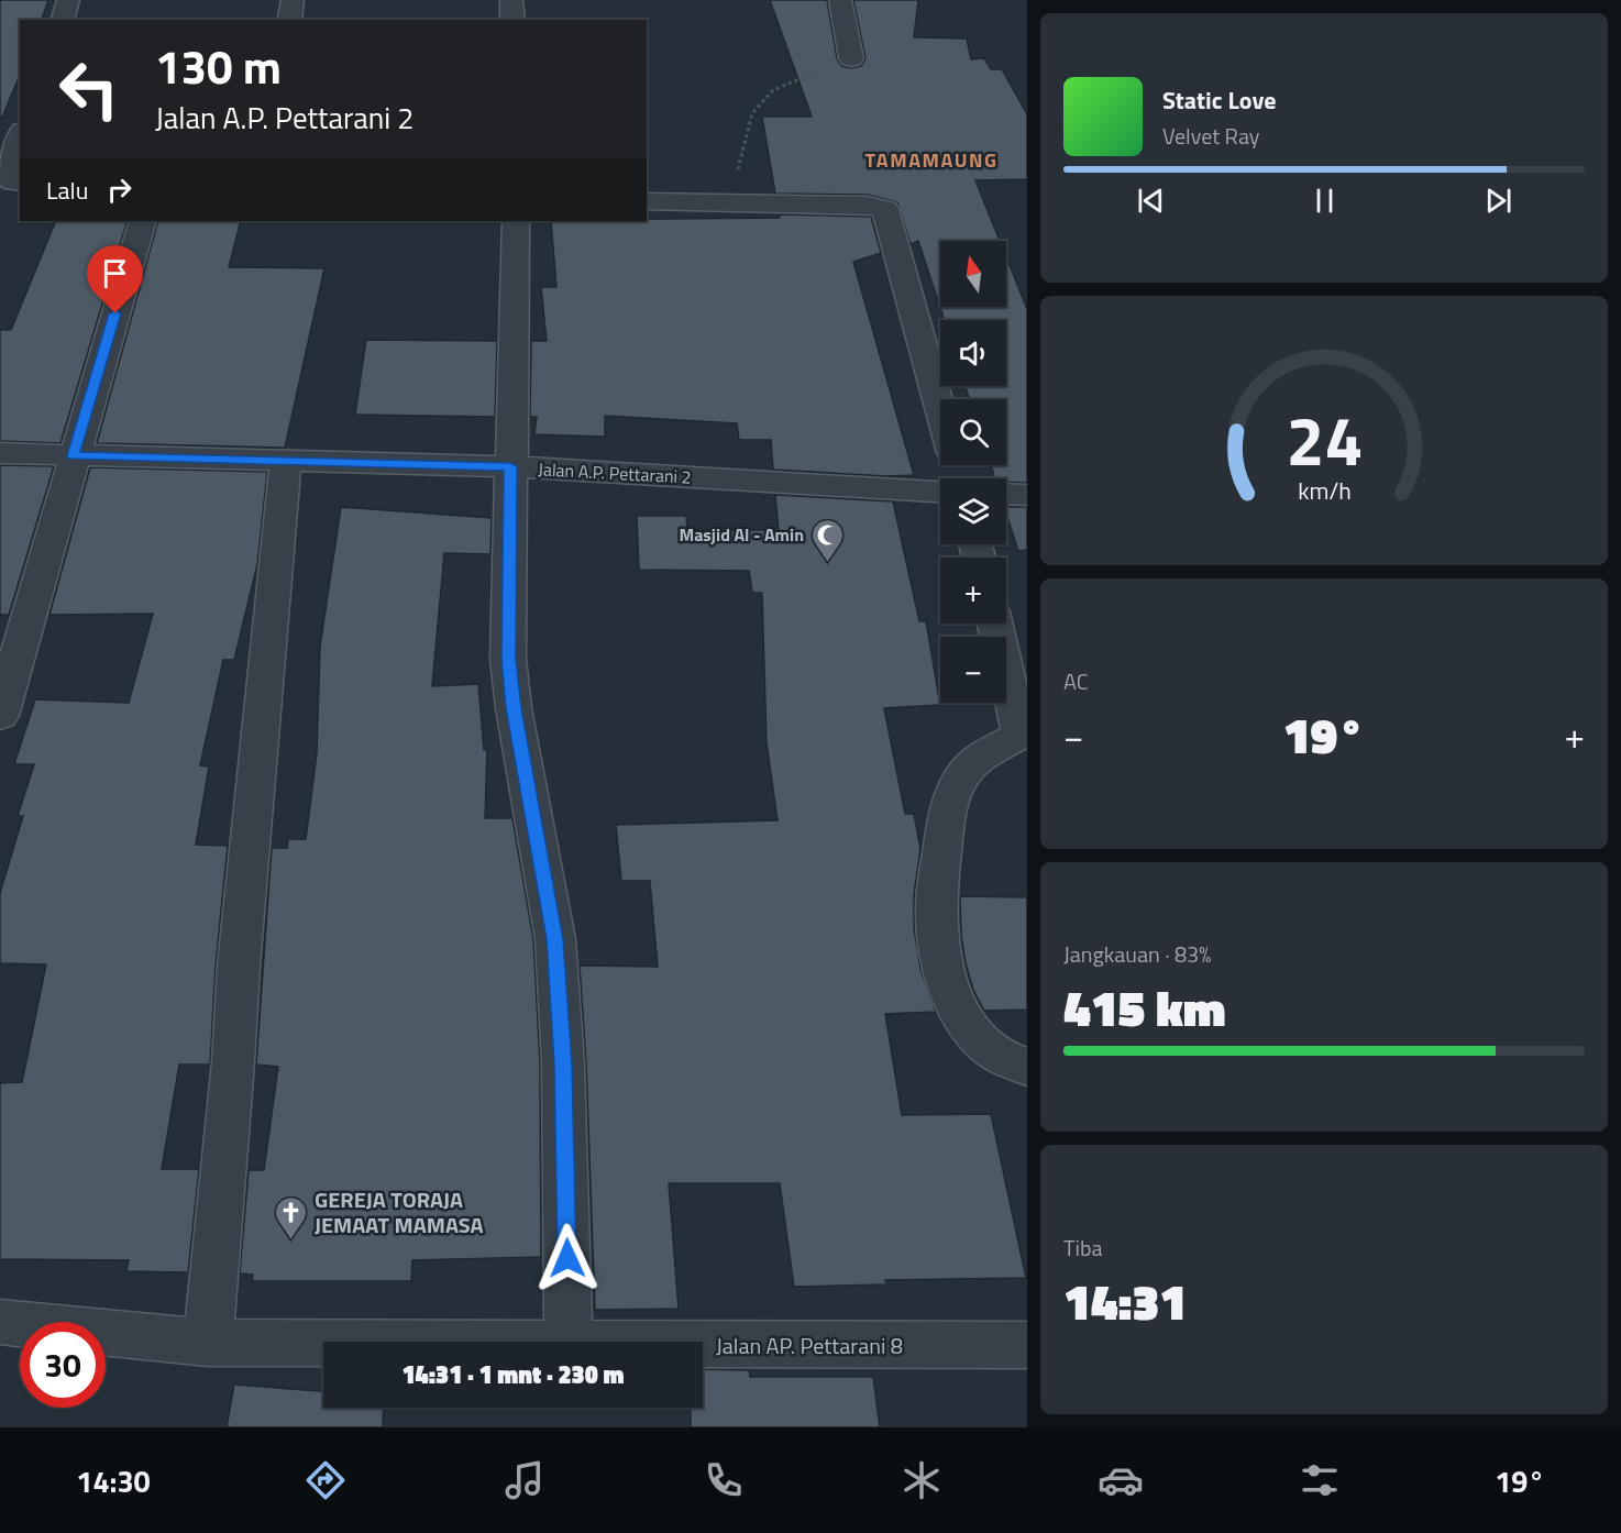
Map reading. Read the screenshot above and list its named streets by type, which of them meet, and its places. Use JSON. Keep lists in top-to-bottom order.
{
  "streets": {
    "street": ["Jalan A.P. Pettarani 2", "Jalan AP. Pettarani 8"]
  },
  "districts": ["TAMAMAUNG"],
  "places": {
    "mosque": ["Masjid Al - Amin"],
    "church": ["GEREJA TORAJA JEMAAT MAMASA"]
  },
  "north": "top",
  "page": {
    "turn": ["130 m", "Jalan A.P. Pettarani 2"],
    "song": ["Static Love", "Velvet Ray"],
    "then": "Lalu",
    "map_buttons": ["+", "−"],
    "tile": [
      "AC",
      ["Jangkauan · 83%", "415 km"],
      ["Tiba", "14:31"]
    ],
    "heat": ["−", "19°", "+"],
    "limit": "30",
    "trip": "14:31 · 1 mnt · 230 m",
    "tabs": ["14:30", "19°"],
    "gauge": ["24", "km/h"]
  }
}
